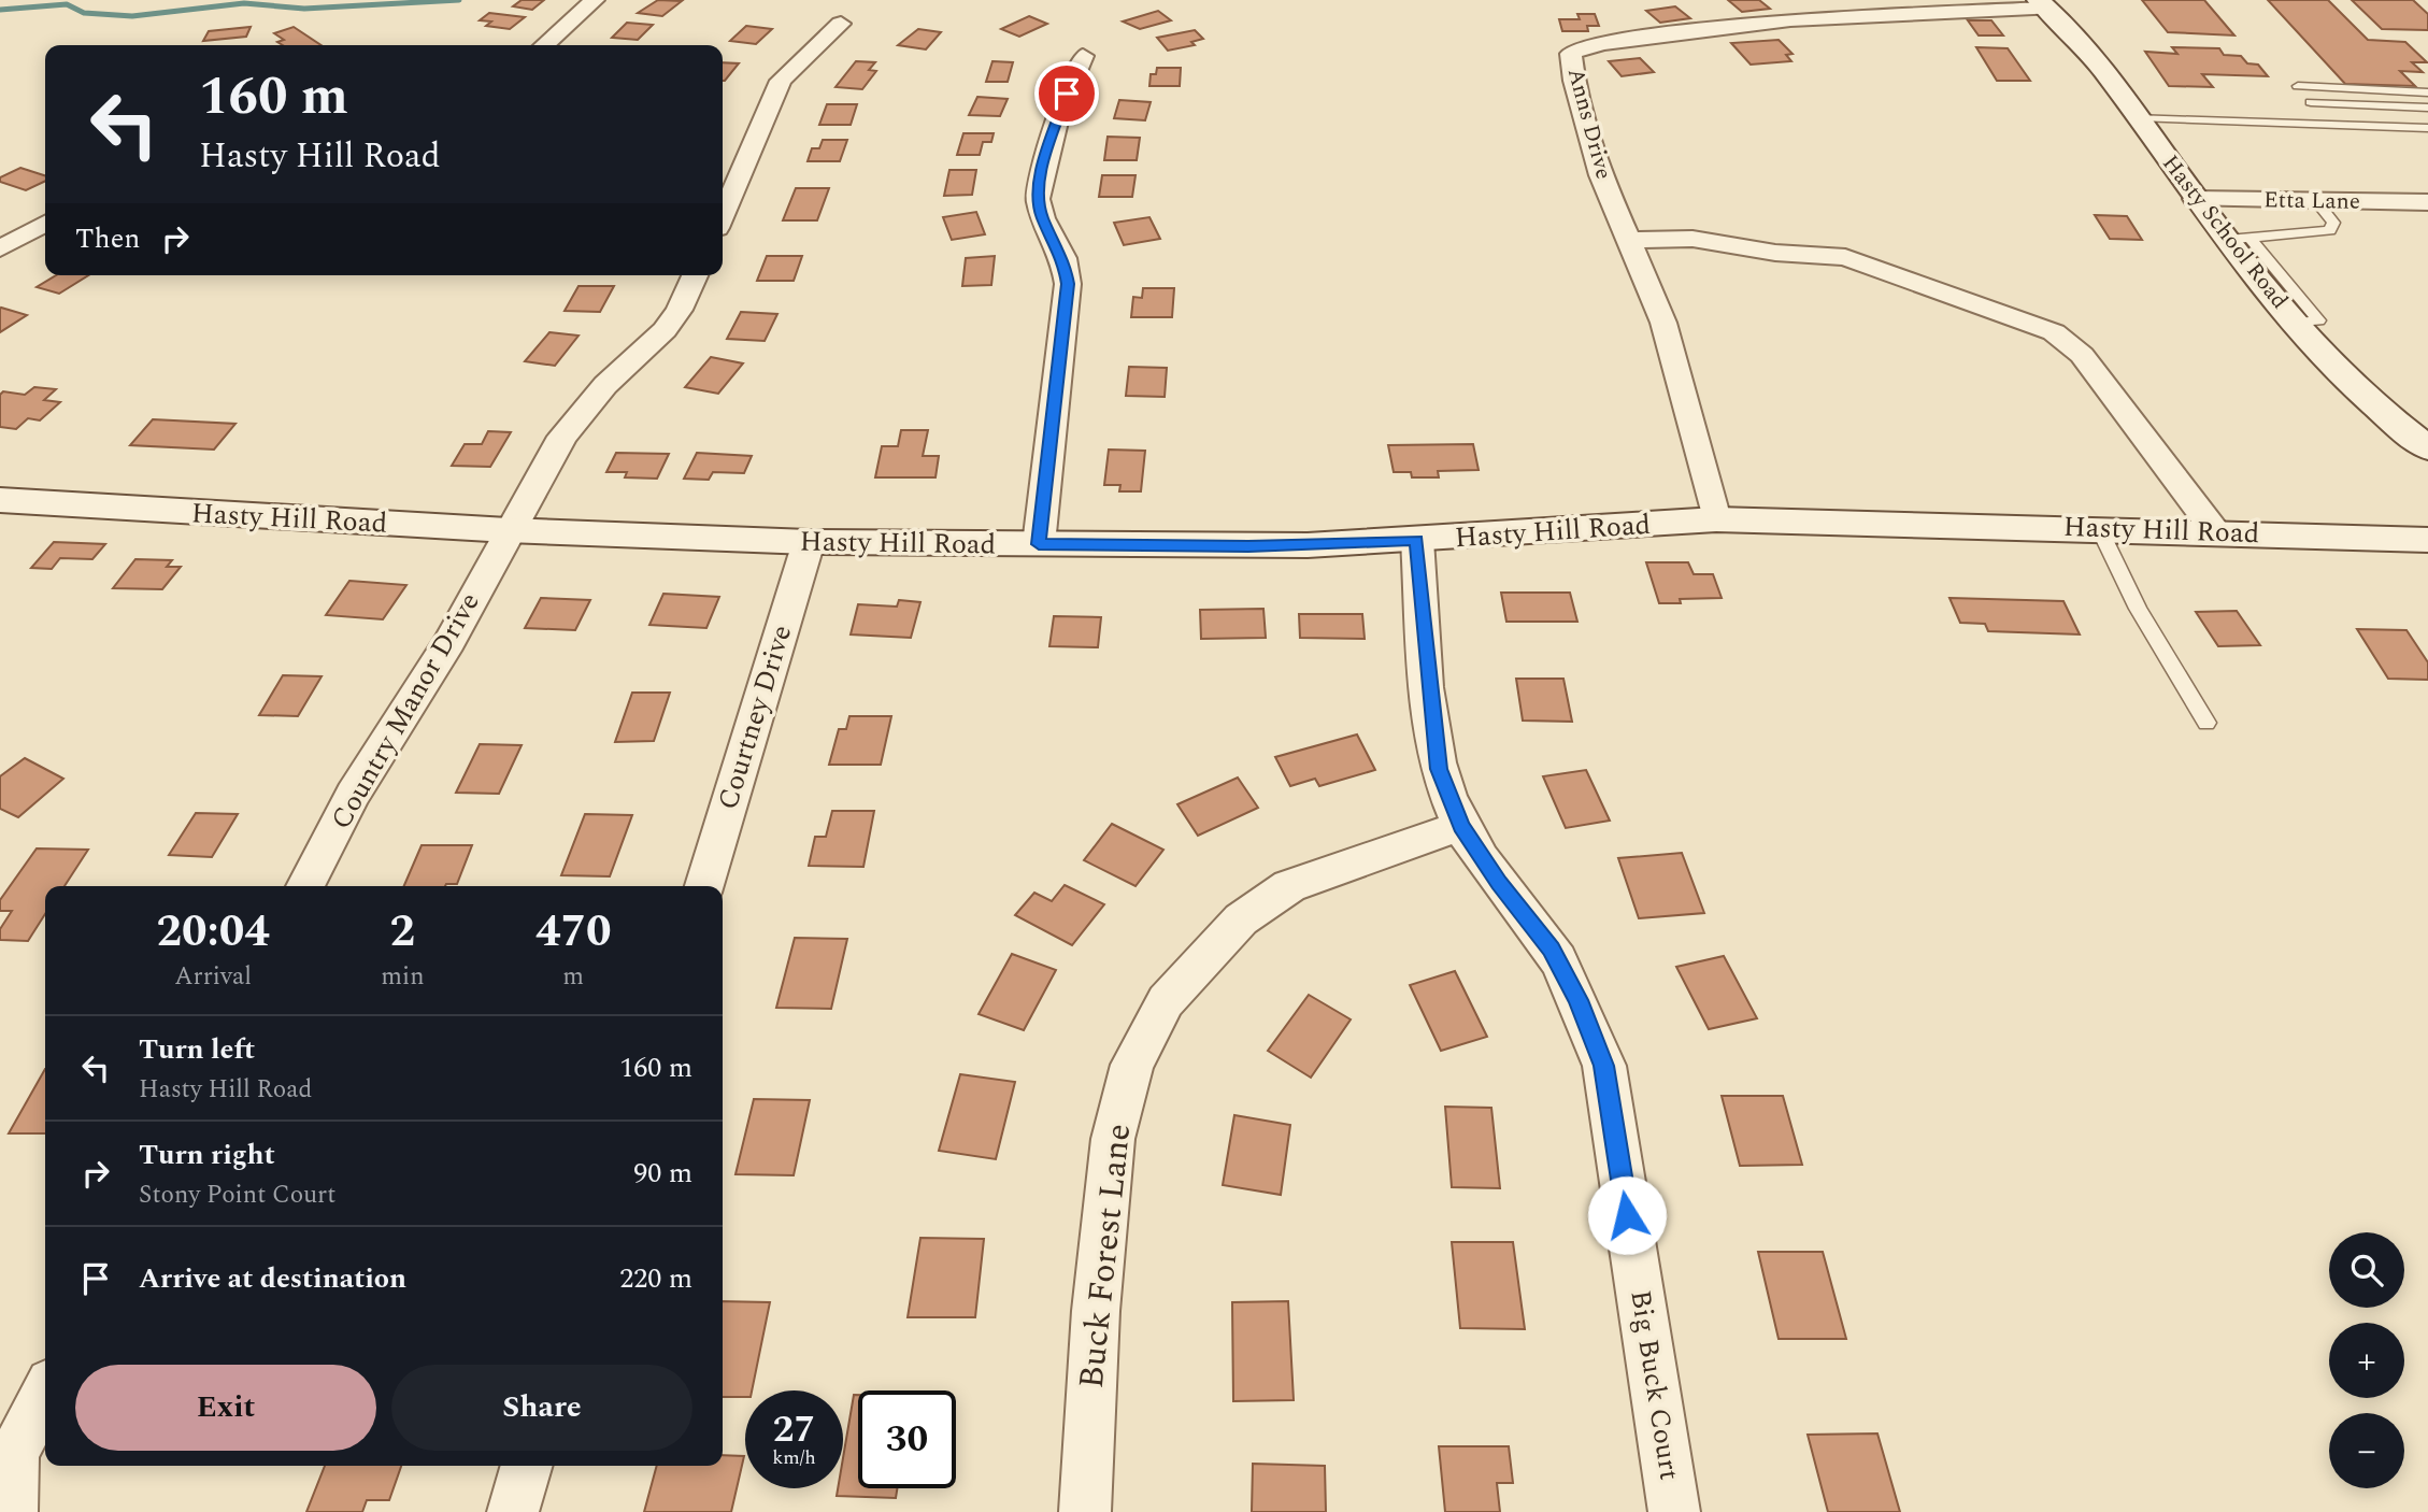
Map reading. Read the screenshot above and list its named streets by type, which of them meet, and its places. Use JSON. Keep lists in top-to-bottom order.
{
  "streets": {
    "street": [
      "Anns Drive",
      "Etta Lane",
      "Hasty School Road",
      "Hasty Hill Road",
      "Country Manor Drive",
      "Courtney Drive",
      "Buck Forest Lane",
      "Big Buck Court"
    ]
  },
  "crossings": [
    ["Anns Drive", "Hasty School Road"],
    ["Anns Drive", "Hasty Hill Road"],
    ["Etta Lane", "Hasty School Road"],
    ["Hasty Hill Road", "Country Manor Drive"],
    ["Hasty Hill Road", "Courtney Drive"],
    ["Hasty Hill Road", "Big Buck Court"],
    ["Buck Forest Lane", "Big Buck Court"]
  ],
  "page": {
    "turn": ["160 m", "Hasty Hill Road"],
    "then": "Then",
    "eta": [
      "20:04",
      "Arrival",
      "2",
      "min",
      "470",
      "m"
    ],
    "list": [
      {
        "name": "Turn left",
        "note": "Hasty Hill Road",
        "value": "160 m"
      },
      {
        "name": "Turn right",
        "note": "Stony Point Court",
        "value": "90 m"
      },
      {
        "name": "Arrive at destination",
        "value": "220 m"
      }
    ],
    "map_buttons": ["+", "−"],
    "buttons": ["Exit", "Share"],
    "speed": "27 km/h",
    "limit": "30"
  }
}
